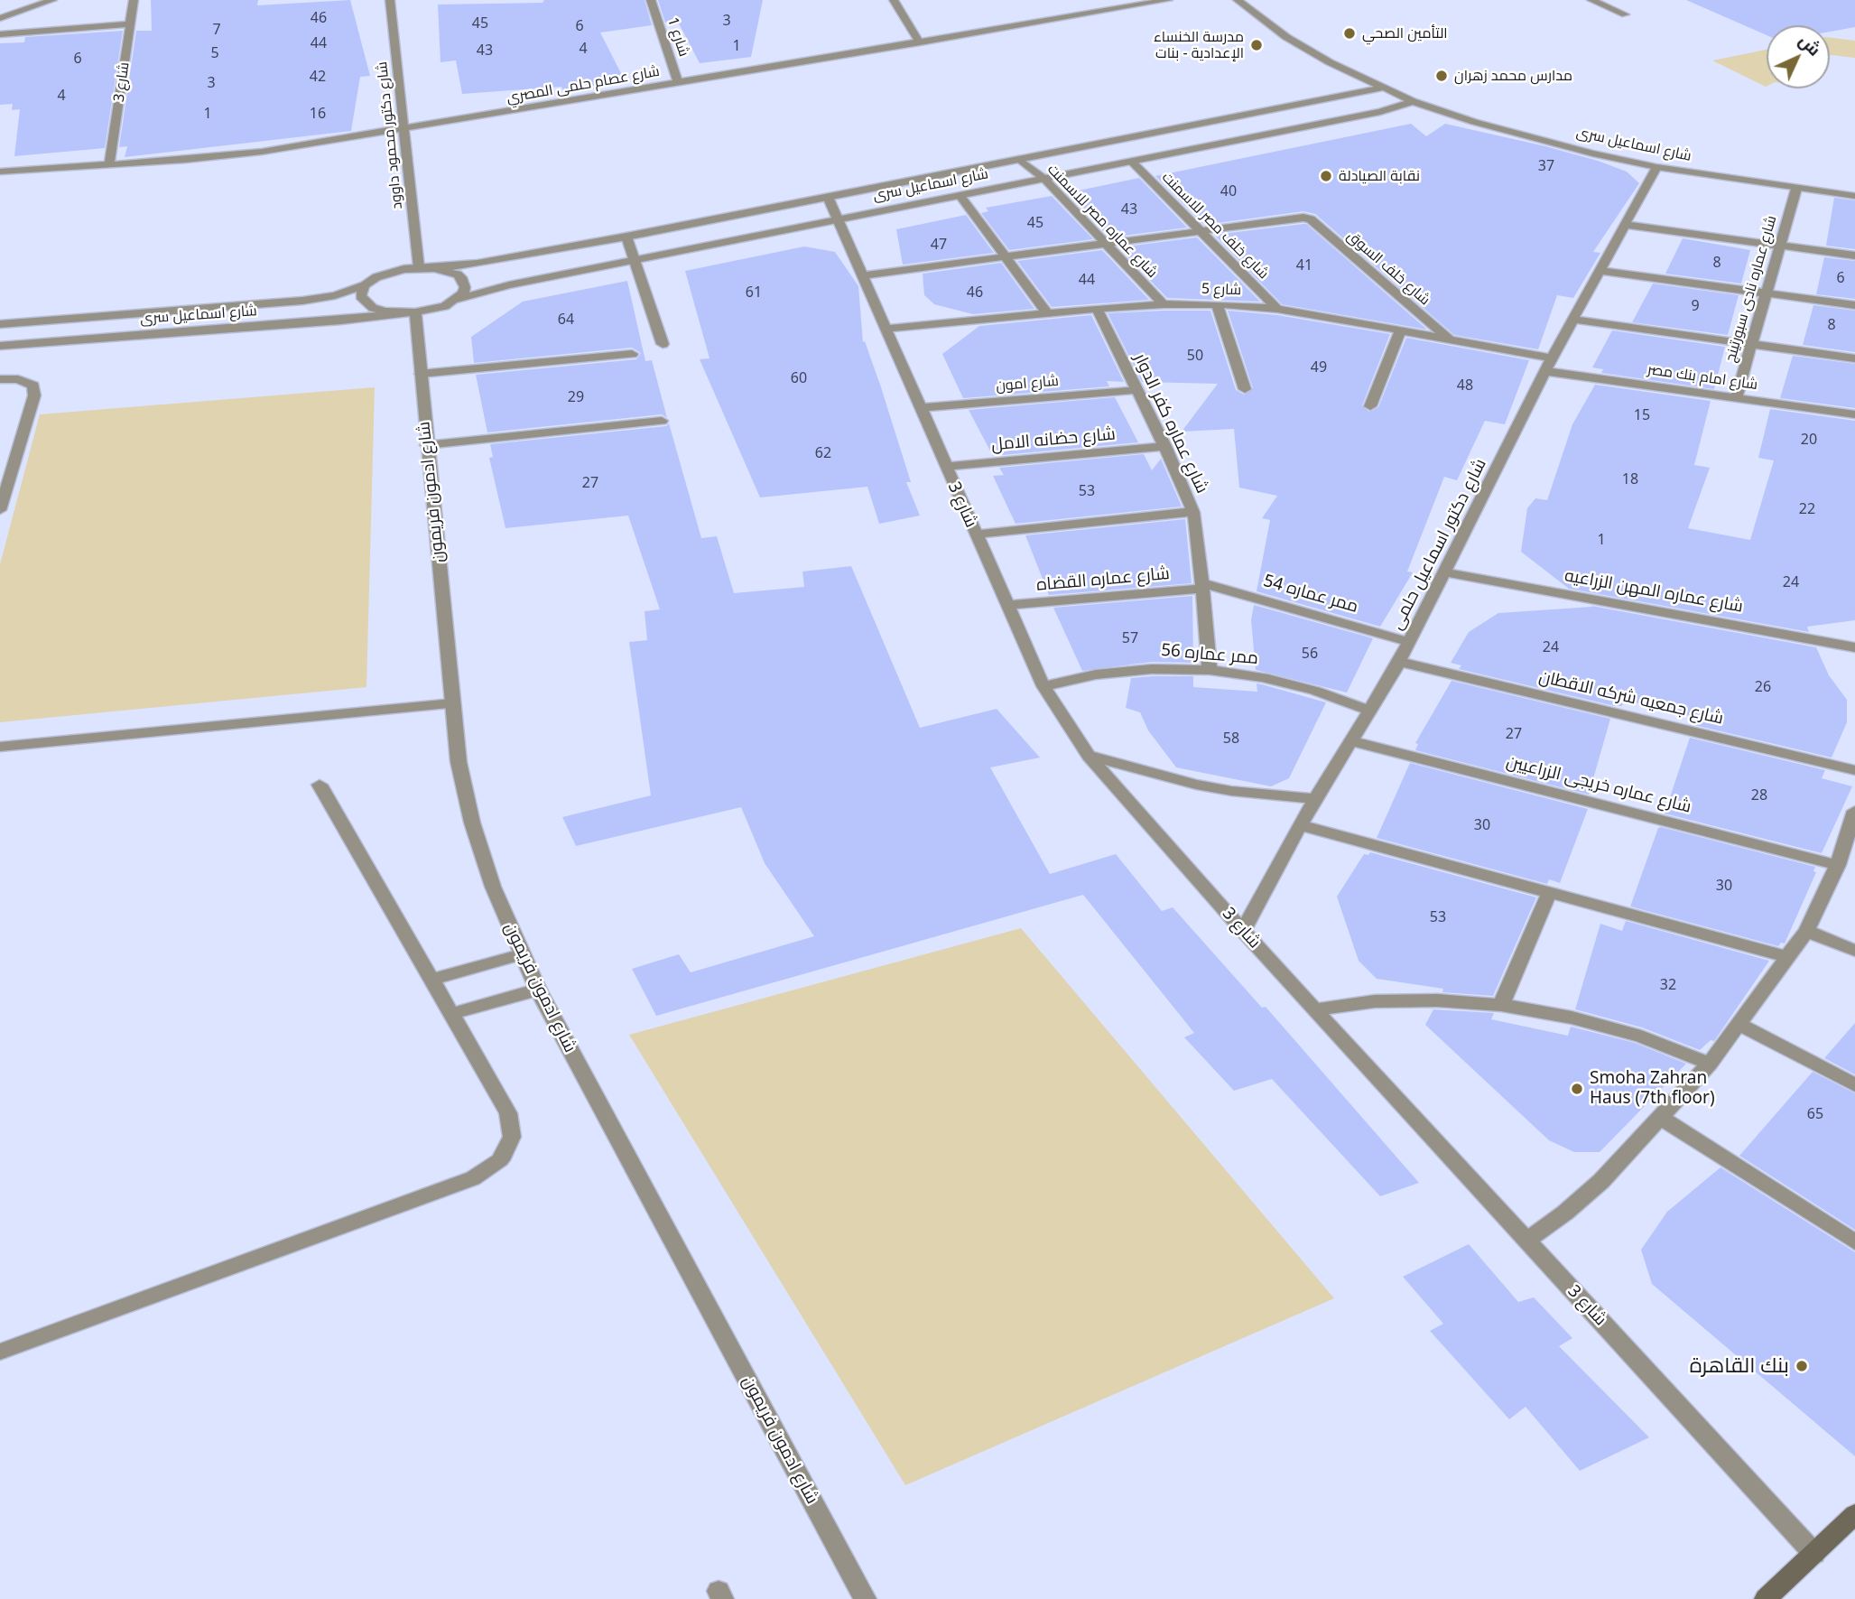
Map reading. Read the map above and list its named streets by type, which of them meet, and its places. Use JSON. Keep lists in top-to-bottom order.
{
  "streets": {
    "street": [
      "شارع 1",
      "شارع 3",
      "شارع عصام حلمى المصري",
      "شارع دكتور محمود داوود",
      "شارع اسماعيل سرى",
      "شارع عماره مصر للاسمنت",
      "شارع خلف مصر للاسمنت",
      "شارع خلف السوق",
      "شارع عماره نادى سبورتينج",
      "شارع 5",
      "شارع امام بنك مصر",
      "شارع امون",
      "شارع عماره كفر الدوار",
      "شارع حضانه الامل",
      "شارع ادمون فريمون",
      "شارع دكتور اسماعيل حلمى",
      "شارع عماره القضاه",
      "شارع عماره المهن الزراعيه",
      "ممر عماره 54",
      "ممر عماره 56",
      "شارع جمعيه شركه الاقطان",
      "شارع عماره خريجى الزراعيين"
    ]
  },
  "crossings": [
    ["شارع 1", "شارع عصام حلمى المصري"],
    ["شارع 3", "شارع عصام حلمى المصري"],
    ["شارع 3", "شارع اسماعيل سرى"],
    ["شارع 3", "شارع 5"],
    ["شارع 3", "شارع امون"],
    ["شارع 3", "شارع حضانه الامل"],
    ["شارع 3", "شارع دكتور اسماعيل حلمى"],
    ["شارع 3", "شارع عماره القضاه"],
    ["شارع 3", "ممر عماره 56"],
    ["شارع عصام حلمى المصري", "شارع دكتور محمود داوود"],
    ["شارع دكتور محمود داوود", "شارع اسماعيل سرى"],
    ["شارع اسماعيل سرى", "شارع عماره مصر للاسمنت"],
    ["شارع اسماعيل سرى", "شارع خلف مصر للاسمنت"],
    ["شارع اسماعيل سرى", "شارع عماره نادى سبورتينج"],
    ["شارع اسماعيل سرى", "شارع ادمون فريمون"],
    ["شارع اسماعيل سرى", "شارع دكتور اسماعيل حلمى"],
    ["شارع عماره مصر للاسمنت", "شارع 5"],
    ["شارع خلف مصر للاسمنت", "شارع خلف السوق"],
    ["شارع خلف مصر للاسمنت", "شارع 5"],
    ["شارع خلف السوق", "شارع 5"],
    ["شارع عماره نادى سبورتينج", "شارع امام بنك مصر"],
    ["شارع 5", "شارع امام بنك مصر"],
    ["شارع 5", "شارع عماره كفر الدوار"],
    ["شارع 5", "شارع دكتور اسماعيل حلمى"],
    ["شارع امام بنك مصر", "شارع دكتور اسماعيل حلمى"],
    ["شارع امون", "شارع عماره كفر الدوار"],
    ["شارع عماره كفر الدوار", "شارع حضانه الامل"],
    ["شارع عماره كفر الدوار", "شارع عماره القضاه"],
    ["شارع عماره كفر الدوار", "ممر عماره 54"],
    ["شارع عماره كفر الدوار", "ممر عماره 56"],
    ["شارع دكتور اسماعيل حلمى", "شارع عماره المهن الزراعيه"],
    ["شارع دكتور اسماعيل حلمى", "ممر عماره 54"],
    ["شارع دكتور اسماعيل حلمى", "ممر عماره 56"],
    ["شارع دكتور اسماعيل حلمى", "شارع جمعيه شركه الاقطان"],
    ["شارع دكتور اسماعيل حلمى", "شارع عماره خريجى الزراعيين"],
    ["شارع عماره القضاه", "ممر عماره 54"]
  ],
  "places": [
    "التأمين الصحي",
    "مدرسة الخنساء الإعدادية - بنات",
    "مدارس محمد زهران",
    "نقابة الصيادلة",
    "Smoha Zahran Haus (7th floor)",
    "بنك القاهرة"
  ],
  "house_numbers": [
    "46",
    "3",
    "45",
    "6",
    "7",
    "44",
    "1",
    "4",
    "43",
    "5",
    "6",
    "42",
    "3",
    "4",
    "1",
    "16",
    "37",
    "40",
    "43",
    "45",
    "47",
    "8",
    "41",
    "6",
    "44",
    "61",
    "46",
    "9",
    "64",
    "8",
    "50",
    "49",
    "60",
    "48",
    "29",
    "15",
    "20",
    "62",
    "18",
    "27",
    "53",
    "22",
    "1",
    "24",
    "57",
    "24",
    "56",
    "26",
    "27",
    "58",
    "28",
    "30",
    "30",
    "53",
    "32",
    "65"
  ],
  "north": "top right"
}
